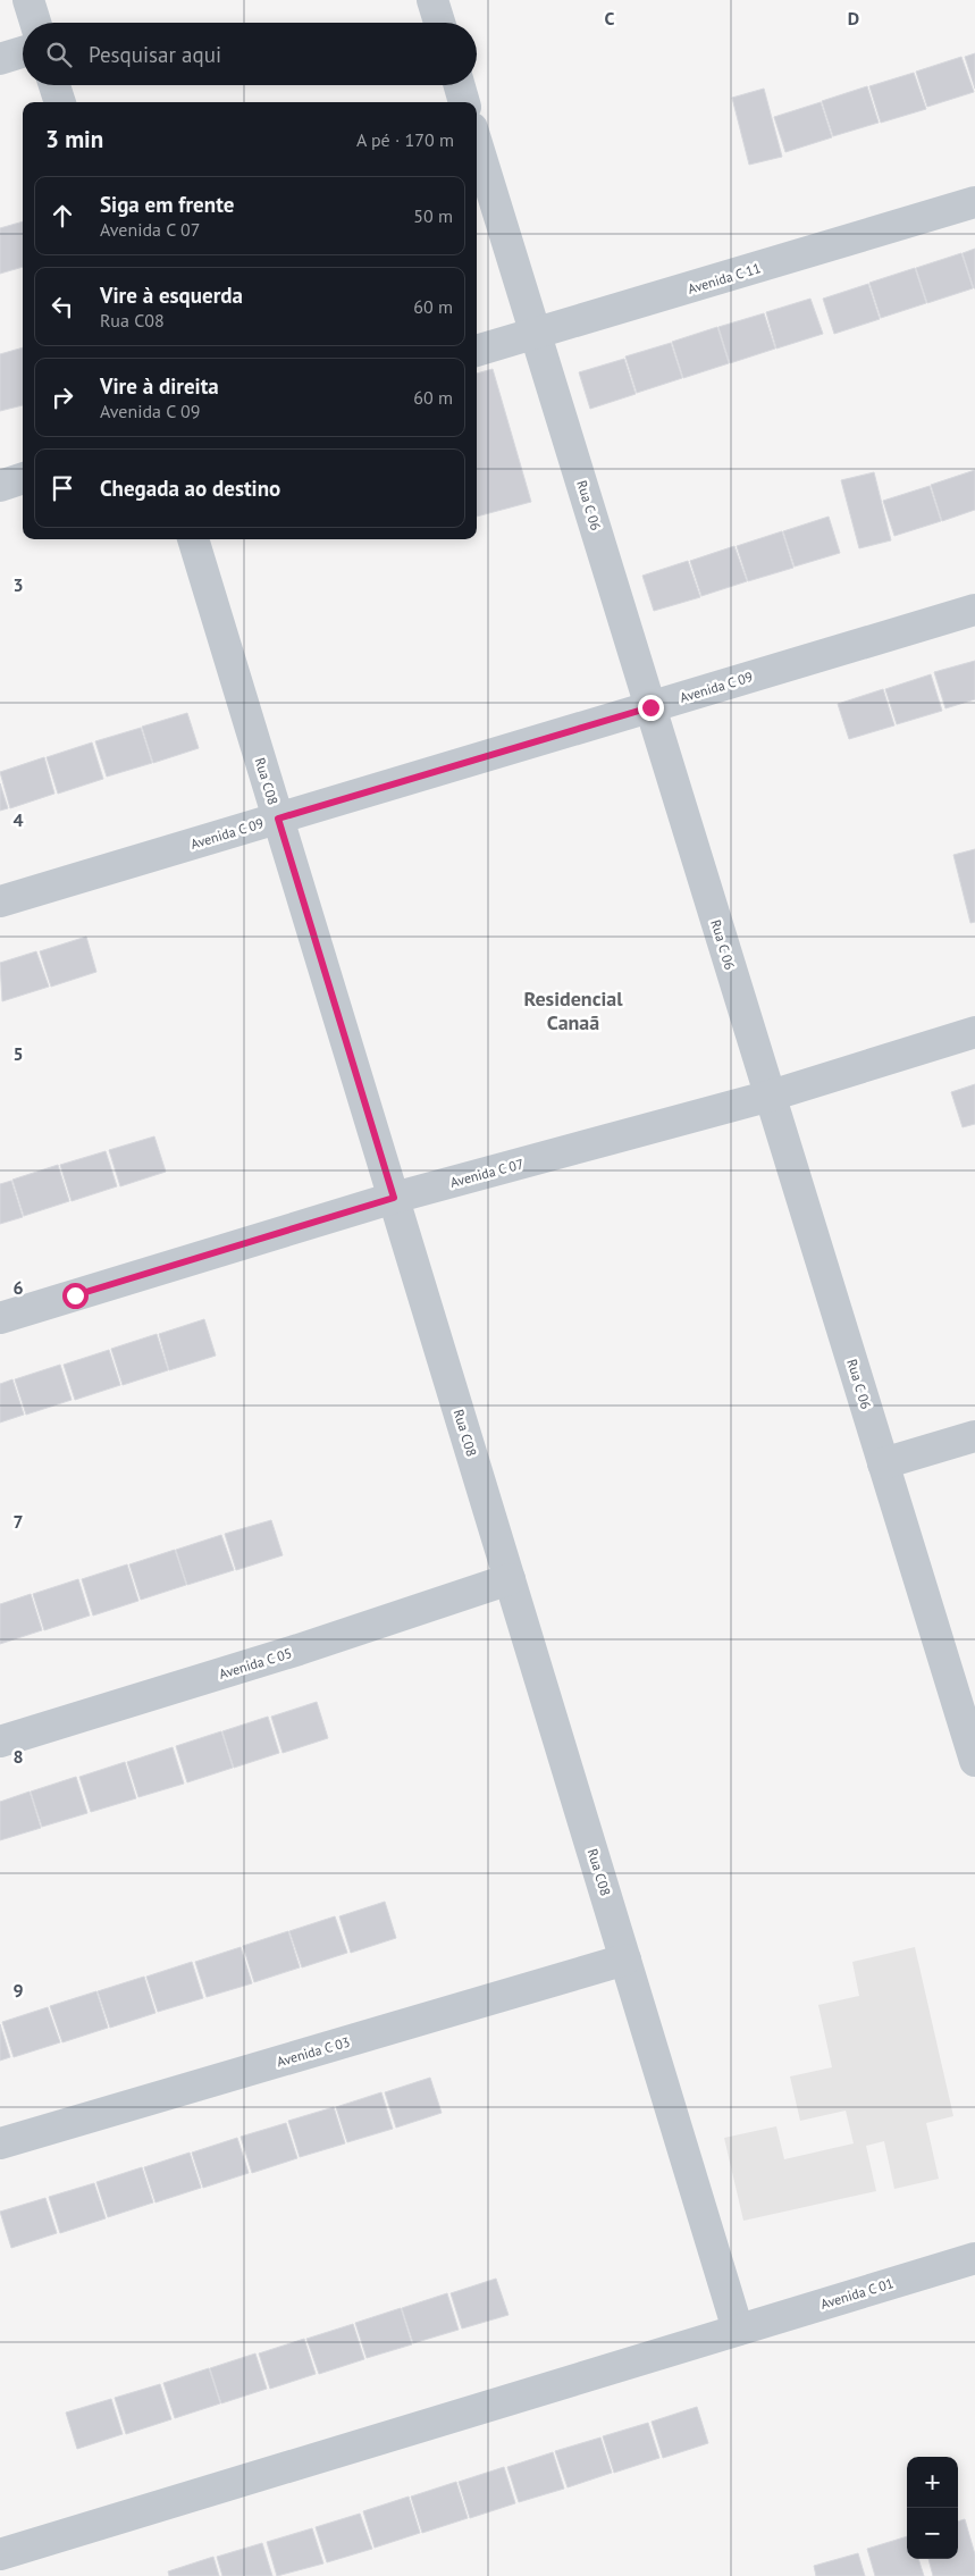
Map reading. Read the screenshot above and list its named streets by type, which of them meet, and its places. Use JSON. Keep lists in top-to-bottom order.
{
  "streets": {
    "street": [
      "Avenida C 11",
      "Rua C 06",
      "Avenida C 09",
      "Rua C08",
      "Avenida C 07",
      "Avenida C 05",
      "Avenida C 03",
      "Avenida C 01"
    ]
  },
  "crossings": [
    ["Avenida C 11", "Rua C 06"],
    ["Rua C 06", "Avenida C 09"],
    ["Rua C 06", "Avenida C 07"],
    ["Avenida C 09", "Rua C08"],
    ["Rua C08", "Avenida C 07"],
    ["Rua C08", "Avenida C 05"],
    ["Rua C08", "Avenida C 03"],
    ["Rua C08", "Avenida C 01"]
  ],
  "districts": ["Residencial Canaã"],
  "page": {
    "search": "Pesquisar aqui",
    "heading": ["3 min", "A pé · 170 m"],
    "list": [
      ["Siga em frente", "Avenida C 07", "50 m"],
      ["Vire à esquerda", "Rua C08", "60 m"],
      ["Vire à direita", "Avenida C 09", "60 m"],
      "Chegada ao destino"
    ],
    "map_buttons": ["+", "−"]
  },
  "grid": {
    "columns": ["C", "D"],
    "rows": [
      "3",
      "4",
      "5",
      "6",
      "7",
      "8",
      "9"
    ]
  }
}
